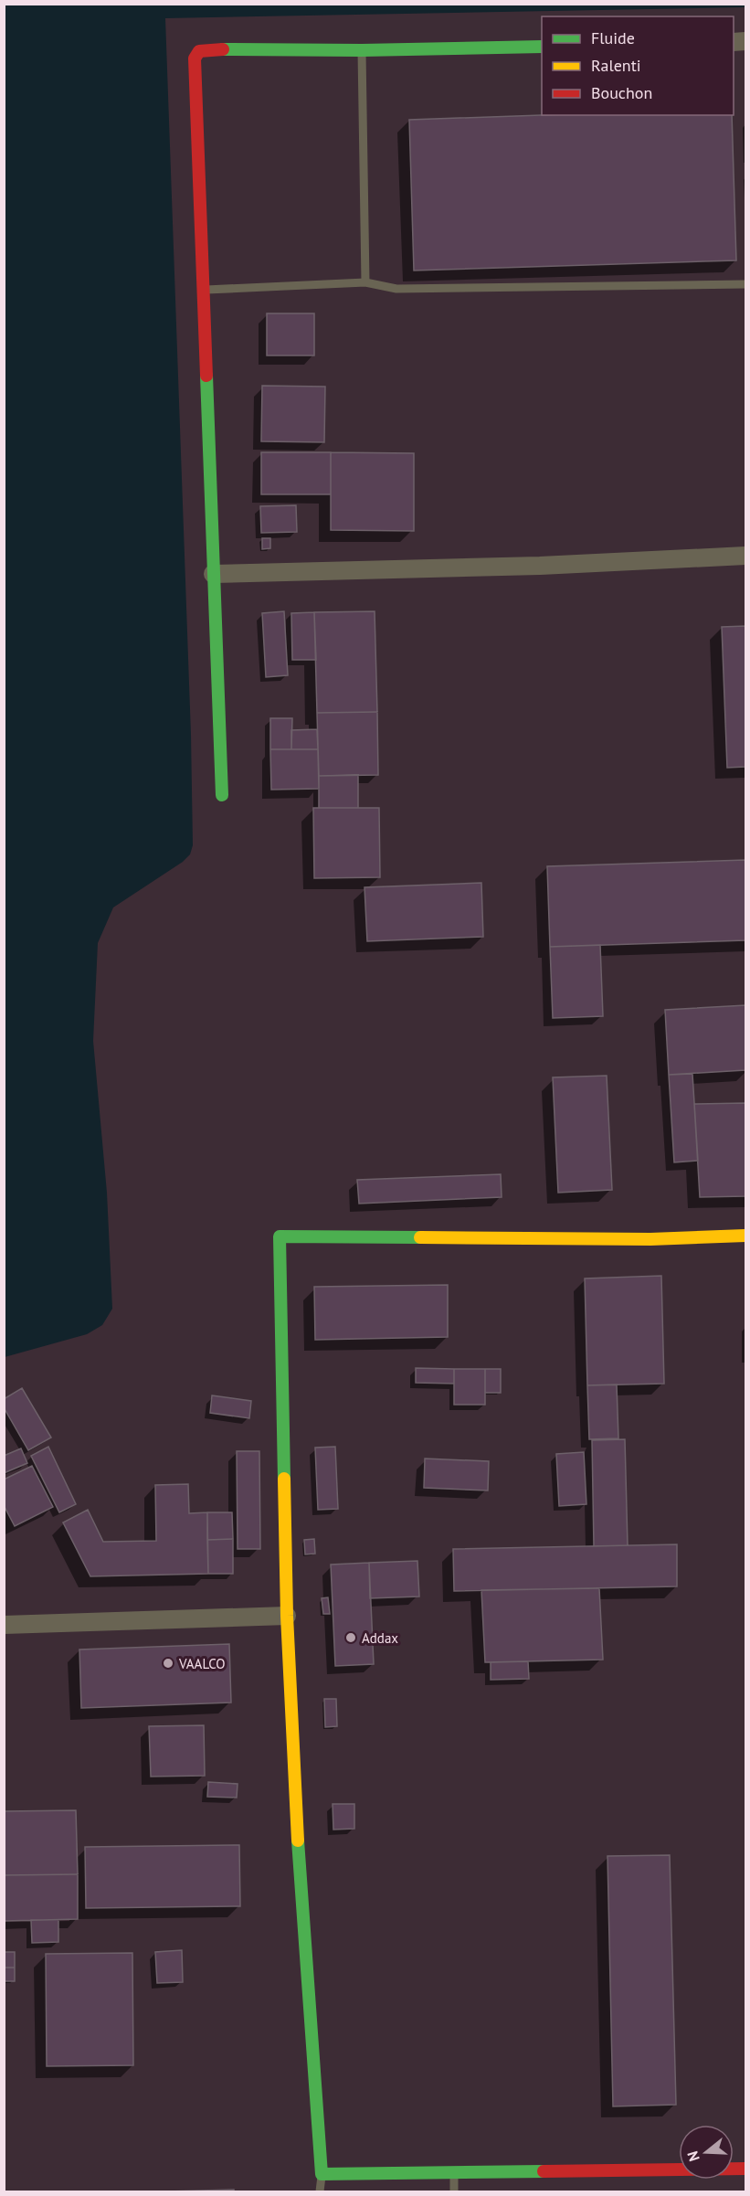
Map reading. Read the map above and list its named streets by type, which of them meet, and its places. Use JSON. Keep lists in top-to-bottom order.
{
  "places": ["Addax", "VAALCO"],
  "legend": ["Fluide", "Ralenti", "Bouchon"],
  "north": "left"
}
